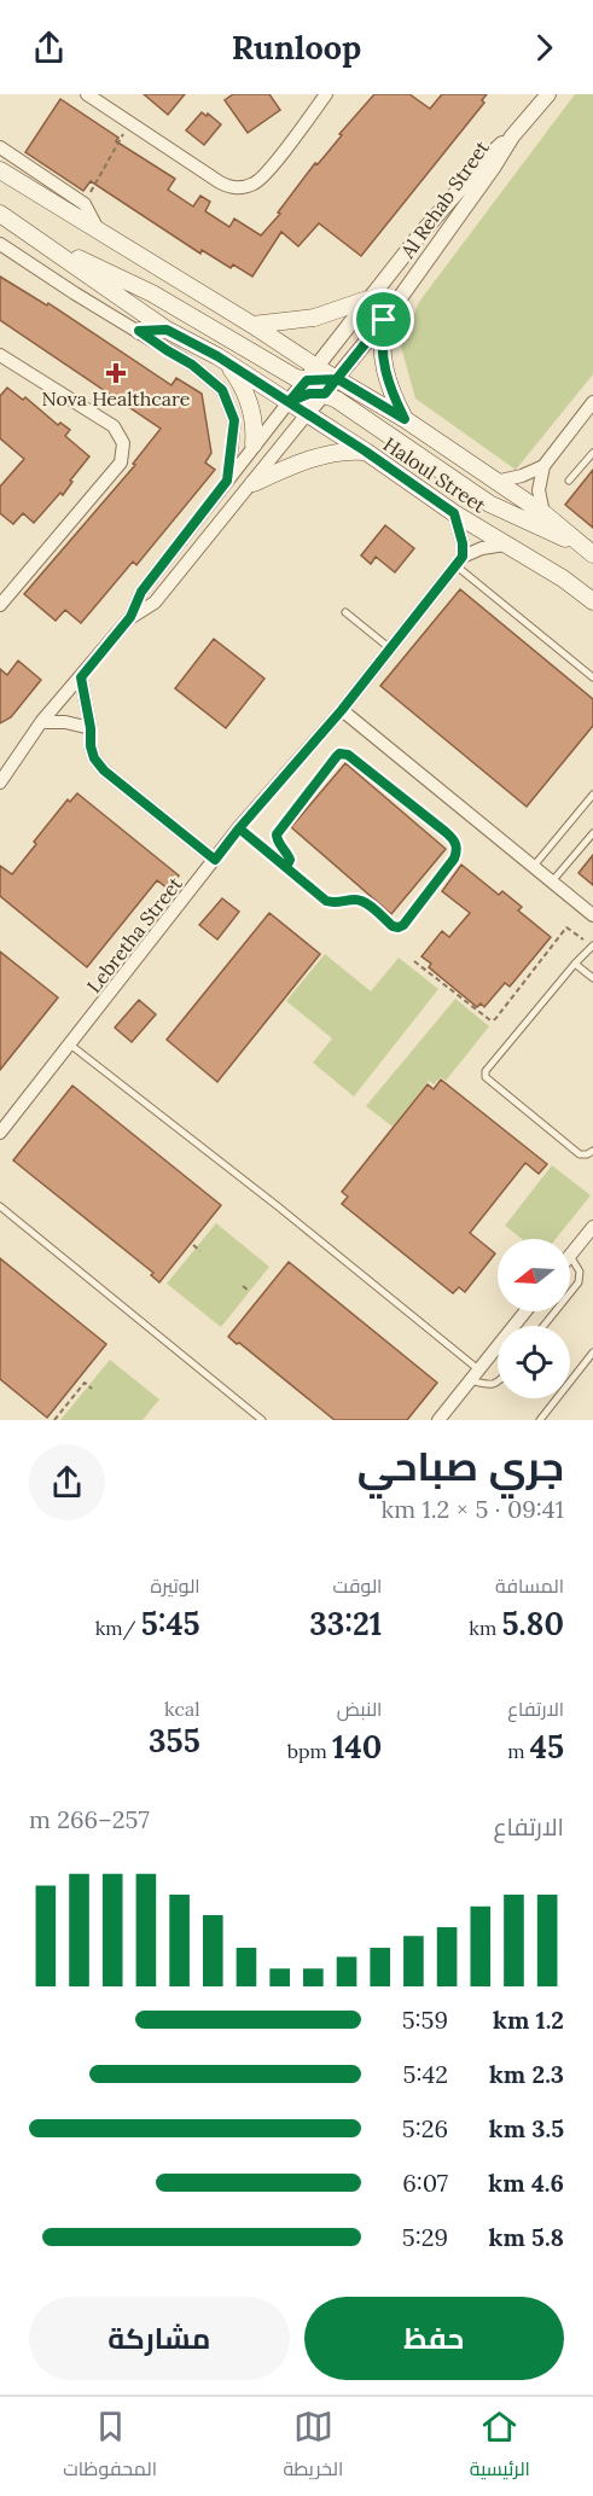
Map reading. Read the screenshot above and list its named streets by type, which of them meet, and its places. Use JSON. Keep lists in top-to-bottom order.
{
  "streets": {
    "main road": ["Haloul Street"],
    "street": ["Al Rehab Street", "Lebretha Street"]
  },
  "crossings": [
    ["Al Rehab Street", "Haloul Street"]
  ],
  "places": {
    "health": ["Nova Healthcare"]
  },
  "north": "left",
  "page": {
    "header": "Runloop",
    "heading": ["جري صباحي", "09:41 · 5 × 1.2 km"],
    "stats": [
      ["المسافة", "5.80 km"],
      ["الوقت", "33:21"],
      ["الوتيرة", "5:45 /km"],
      ["الارتفاع", "45 m"],
      ["النبض", "140 bpm"],
      ["kcal", "355"]
    ],
    "chart": ["الارتفاع", "257–266 m"],
    "list": [
      {
        "name": "1.2 km",
        "note": "5:59"
      },
      {
        "name": "2.3 km",
        "note": "5:42"
      },
      {
        "name": "3.5 km",
        "note": "5:26"
      },
      {
        "name": "4.6 km",
        "note": "6:07"
      },
      {
        "name": "5.8 km",
        "note": "5:29"
      }
    ],
    "buttons": ["حفظ", "مشاركة"],
    "tabs": ["الرئيسية", "الخريطة", "المحفوظات"]
  }
}
